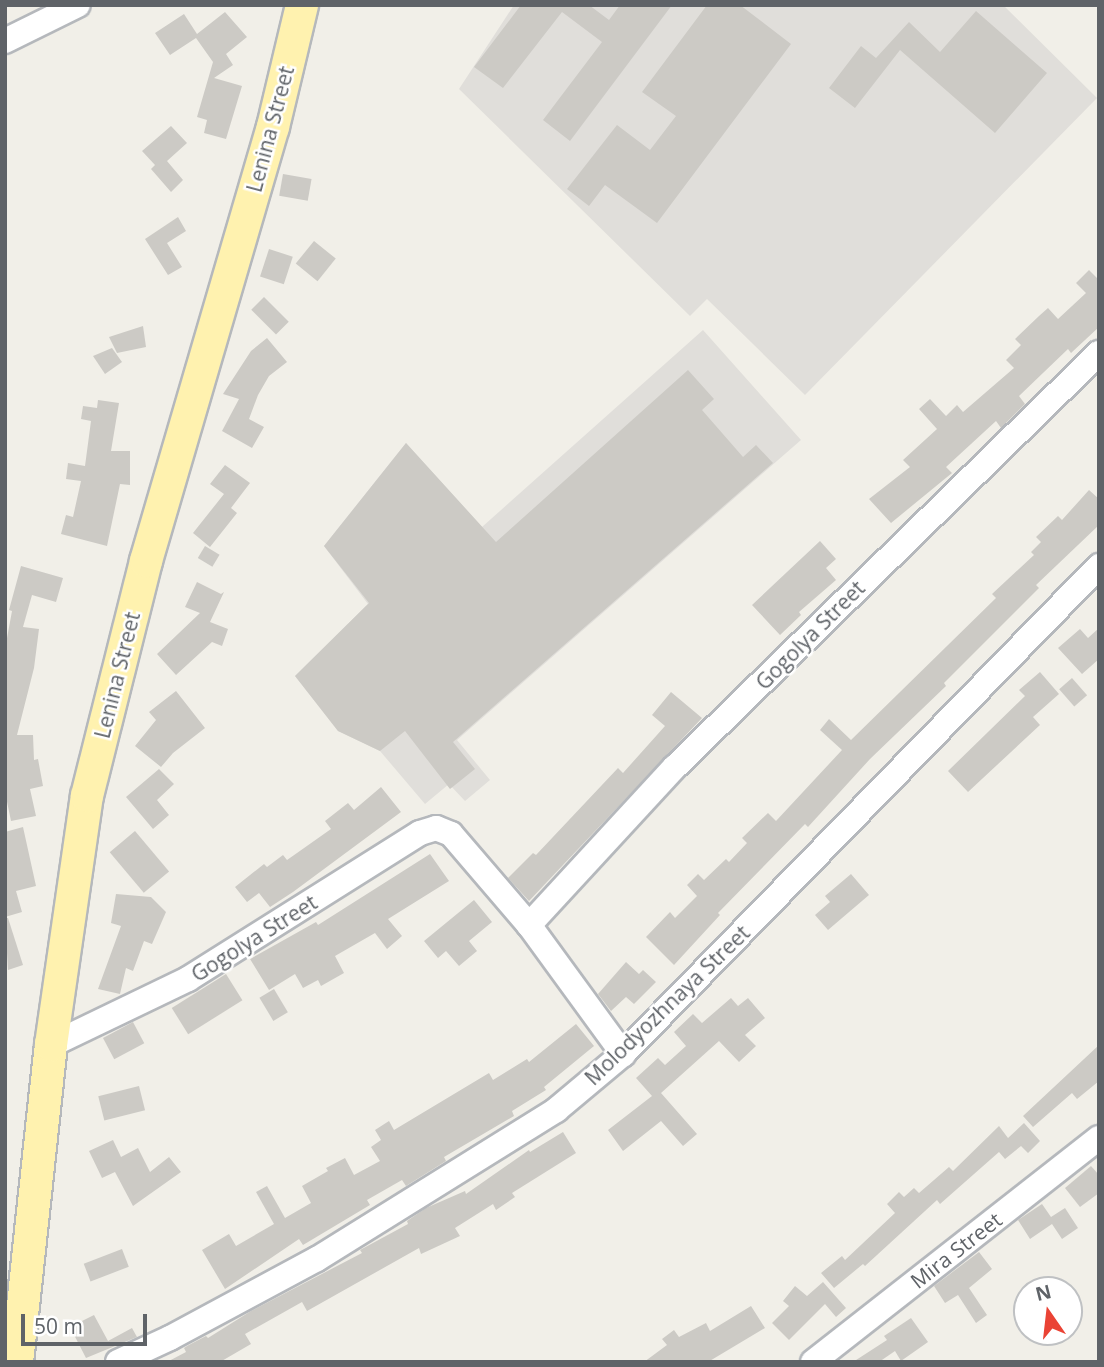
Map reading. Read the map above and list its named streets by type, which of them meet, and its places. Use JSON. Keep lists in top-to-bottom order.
{
  "streets": {
    "main road": ["Lenina Street"],
    "street": ["Gogolya Street", "Molodyozhnaya Street", "Mira Street"]
  },
  "crossings": [
    ["Lenina Street", "Gogolya Street"]
  ],
  "scale_bar": "50 m",
  "north": "top"
}
